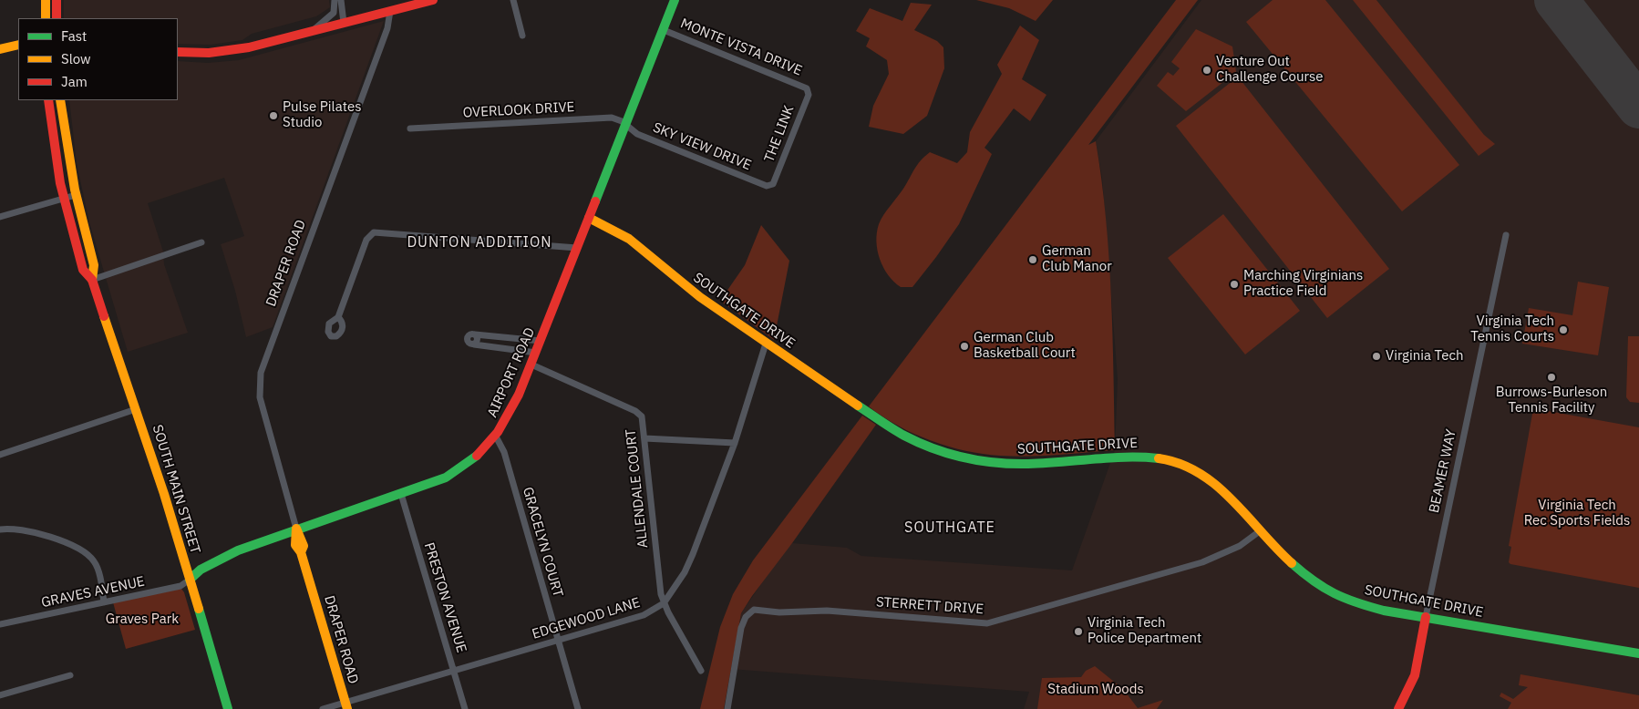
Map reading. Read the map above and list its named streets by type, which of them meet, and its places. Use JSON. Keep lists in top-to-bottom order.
{
  "streets": {
    "street": [
      "MONTE VISTA DRIVE",
      "OVERLOOK DRIVE",
      "THE LINK",
      "SKY VIEW DRIVE",
      "DRAPER ROAD",
      "SOUTHGATE DRIVE",
      "AIRPORT ROAD",
      "BEAMER WAY",
      "ALLENDALE COURT",
      "SOUTH MAIN STREET",
      "GRACELYN COURT",
      "GRAVES AVENUE",
      "PRESTON AVENUE",
      "STERRETT DRIVE",
      "EDGEWOOD LANE"
    ]
  },
  "crossings": [
    ["MONTE VISTA DRIVE", "THE LINK"],
    ["MONTE VISTA DRIVE", "AIRPORT ROAD"],
    ["OVERLOOK DRIVE", "SKY VIEW DRIVE"],
    ["OVERLOOK DRIVE", "AIRPORT ROAD"],
    ["THE LINK", "SKY VIEW DRIVE"],
    ["SKY VIEW DRIVE", "AIRPORT ROAD"],
    ["DRAPER ROAD", "AIRPORT ROAD"],
    ["DRAPER ROAD", "EDGEWOOD LANE"],
    ["SOUTHGATE DRIVE", "AIRPORT ROAD"],
    ["SOUTHGATE DRIVE", "BEAMER WAY"],
    ["SOUTHGATE DRIVE", "STERRETT DRIVE"],
    ["SOUTHGATE DRIVE", "EDGEWOOD LANE"],
    ["AIRPORT ROAD", "ALLENDALE COURT"],
    ["AIRPORT ROAD", "SOUTH MAIN STREET"],
    ["AIRPORT ROAD", "GRACELYN COURT"],
    ["AIRPORT ROAD", "GRAVES AVENUE"],
    ["AIRPORT ROAD", "PRESTON AVENUE"],
    ["ALLENDALE COURT", "EDGEWOOD LANE"],
    ["SOUTH MAIN STREET", "GRAVES AVENUE"],
    ["GRACELYN COURT", "EDGEWOOD LANE"],
    ["PRESTON AVENUE", "EDGEWOOD LANE"]
  ],
  "districts": ["DUNTON ADDITION", "SOUTHGATE"],
  "parks": ["Virginia Tech Rec Sports Fields", "Graves Park", "Stadium Woods"],
  "places": [
    "Venture Out Challenge Course",
    "Pulse Pilates Studio",
    "German Club Manor",
    "Marching Virginians Practice Field",
    "Virginia Tech Tennis Courts",
    "German Club Basketball Court",
    "Virginia Tech",
    "Burrows-Burleson Tennis Facility",
    "Virginia Tech Police Department"
  ],
  "legend": ["Fast", "Slow", "Jam"]
}
